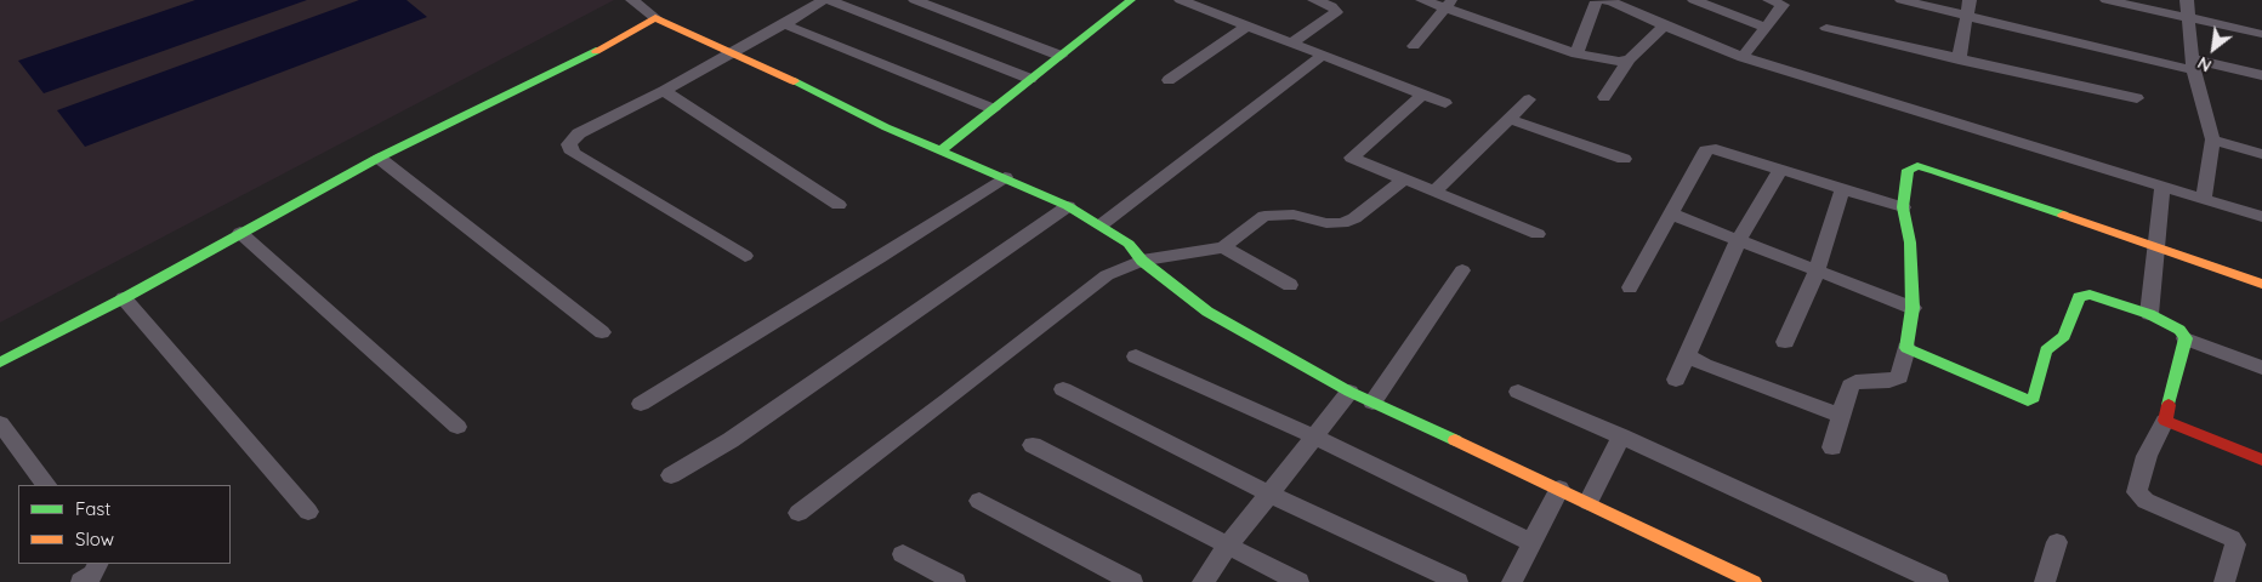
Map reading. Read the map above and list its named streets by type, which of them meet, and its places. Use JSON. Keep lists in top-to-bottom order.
{
  "legend": ["Fast", "Slow"],
  "north": "bottom left"
}
